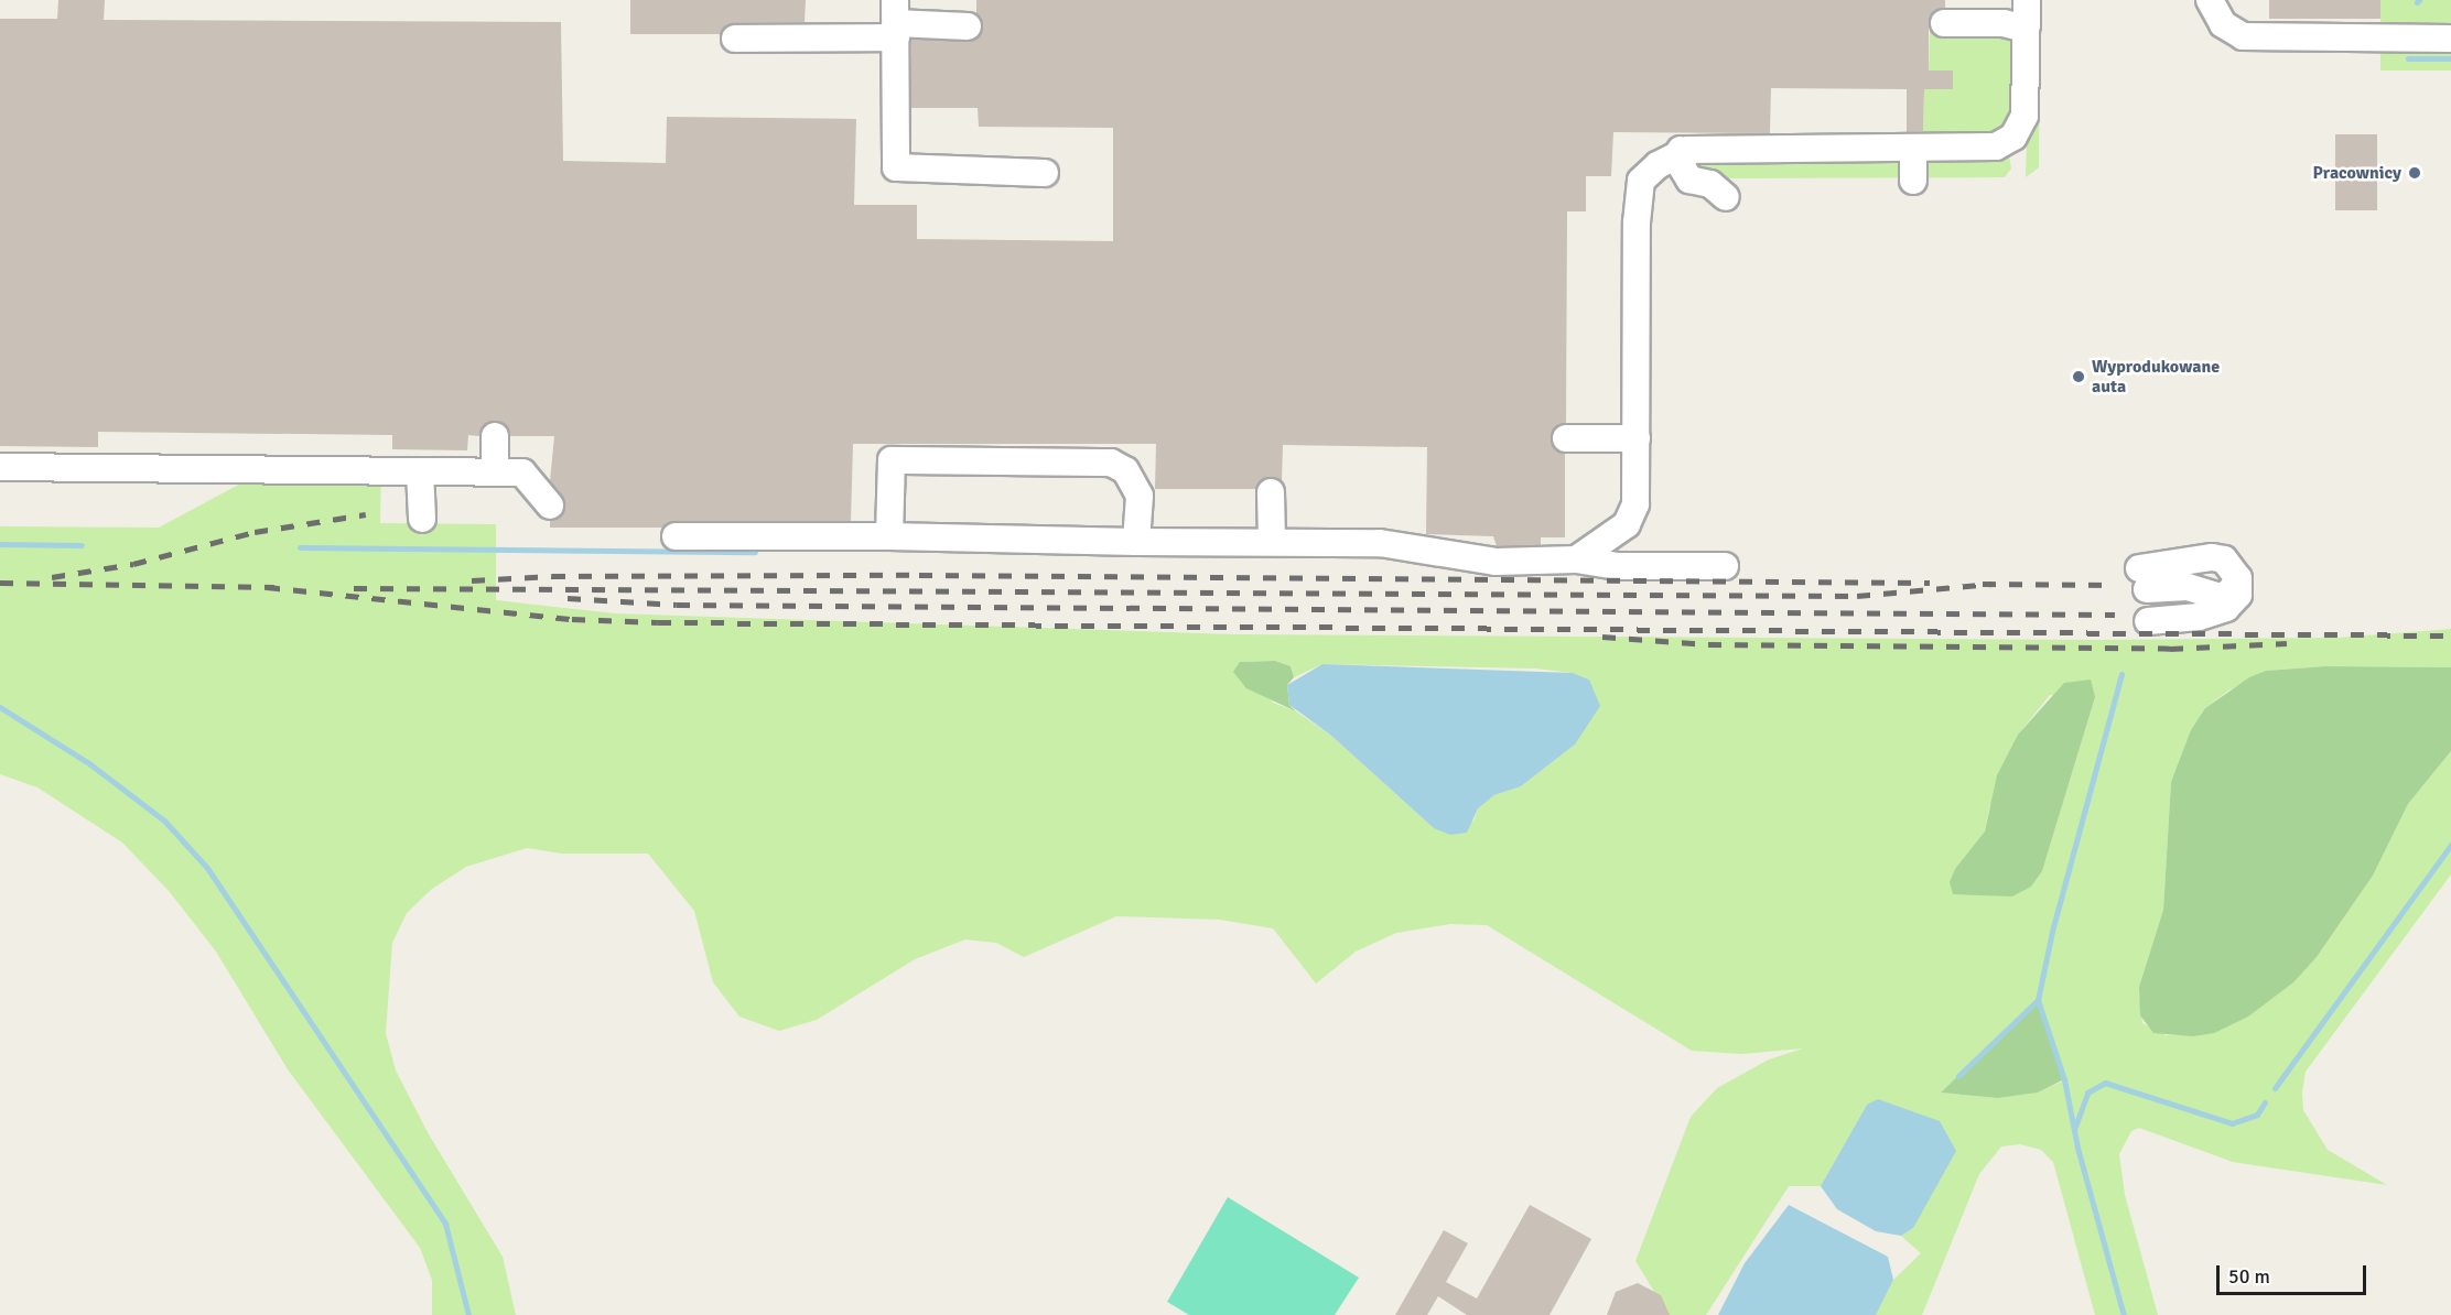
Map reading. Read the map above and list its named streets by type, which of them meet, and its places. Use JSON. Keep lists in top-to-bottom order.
{
  "places": ["Pracownicy", "Wyprodukowane auta"],
  "scale_bar": "50 m"
}
